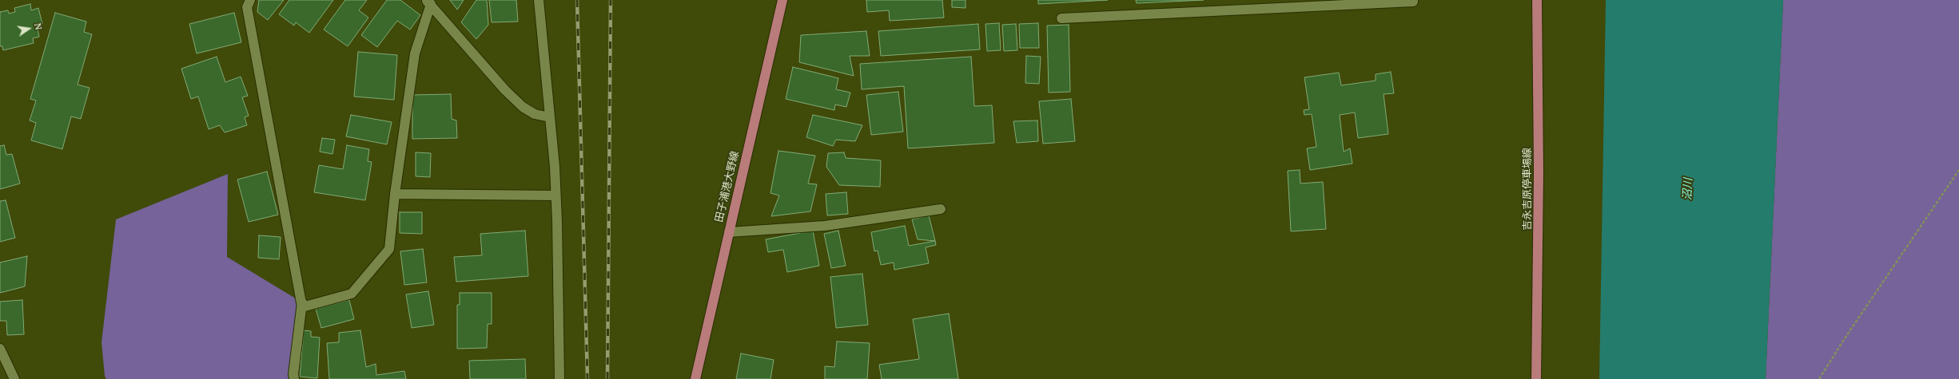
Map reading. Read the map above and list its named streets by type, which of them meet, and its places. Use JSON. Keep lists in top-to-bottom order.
{
  "streets": {
    "main road": ["田子浦港大野線", "吉永吉原停車場線"]
  },
  "water": ["沼川"],
  "north": "right"
}
